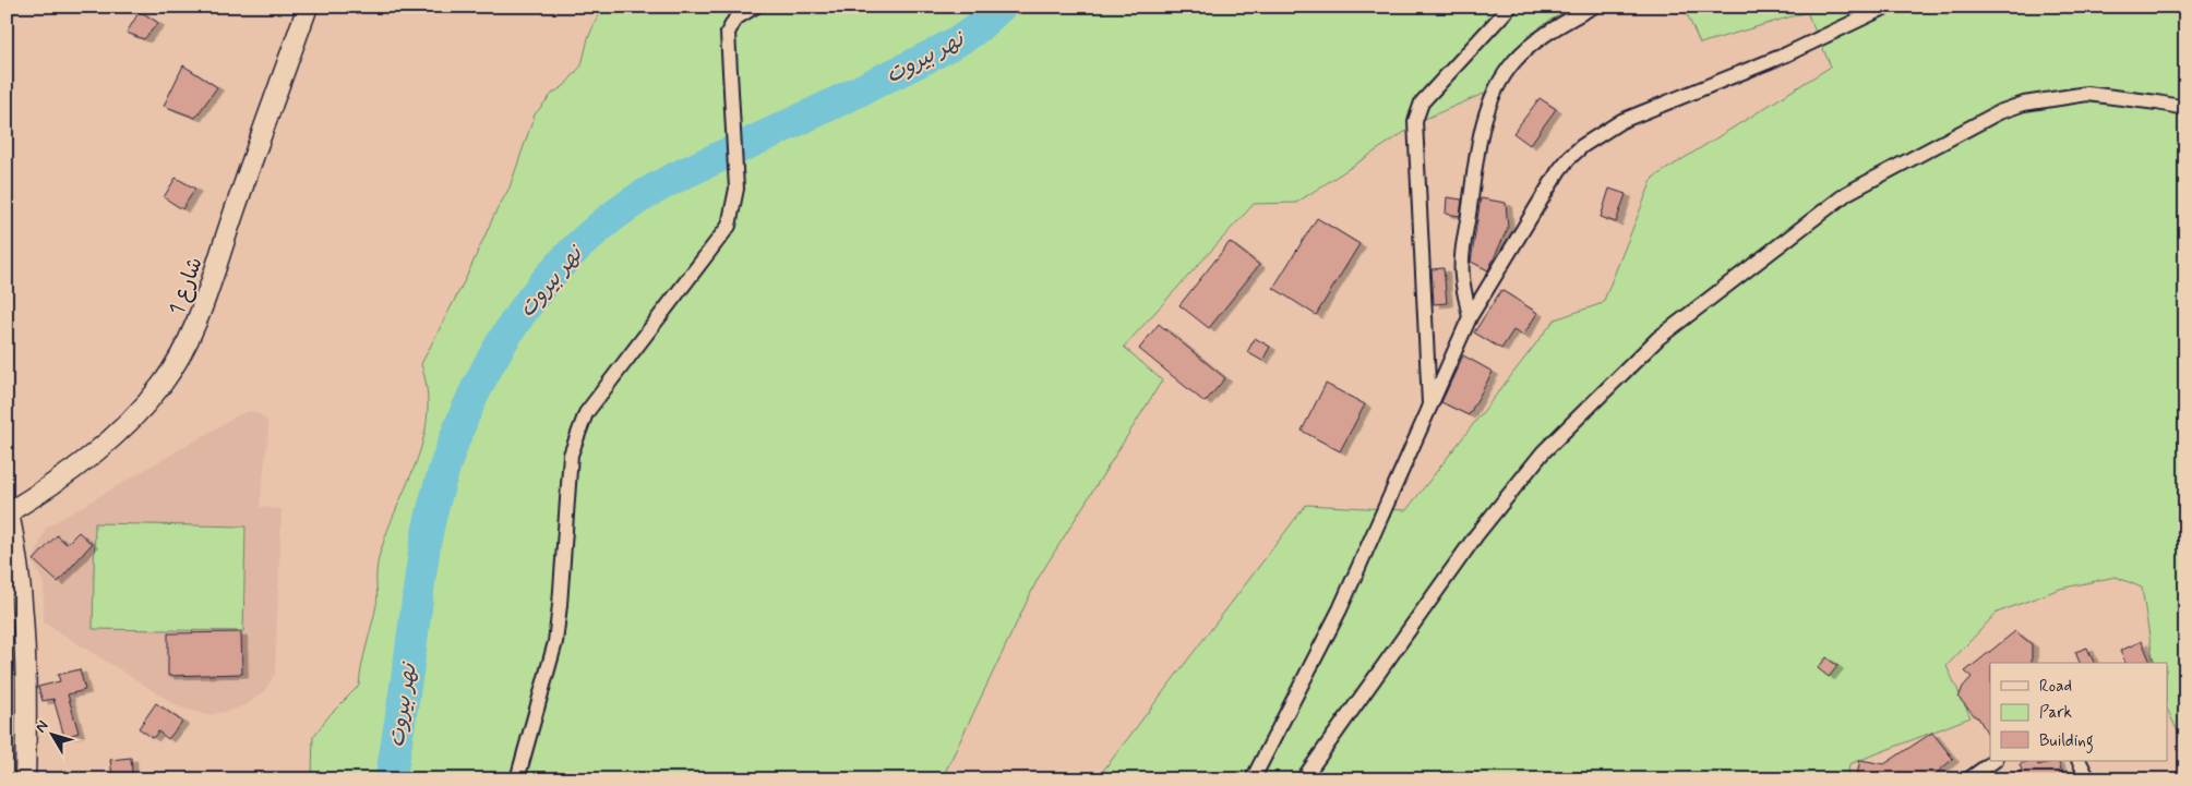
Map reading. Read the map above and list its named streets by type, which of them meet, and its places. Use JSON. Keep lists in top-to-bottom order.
{
  "streets": {
    "street": ["شارع 1"]
  },
  "water": ["نهر بيروت"],
  "legend": ["Road", "Park", "Building"],
  "north": "top left"
}
